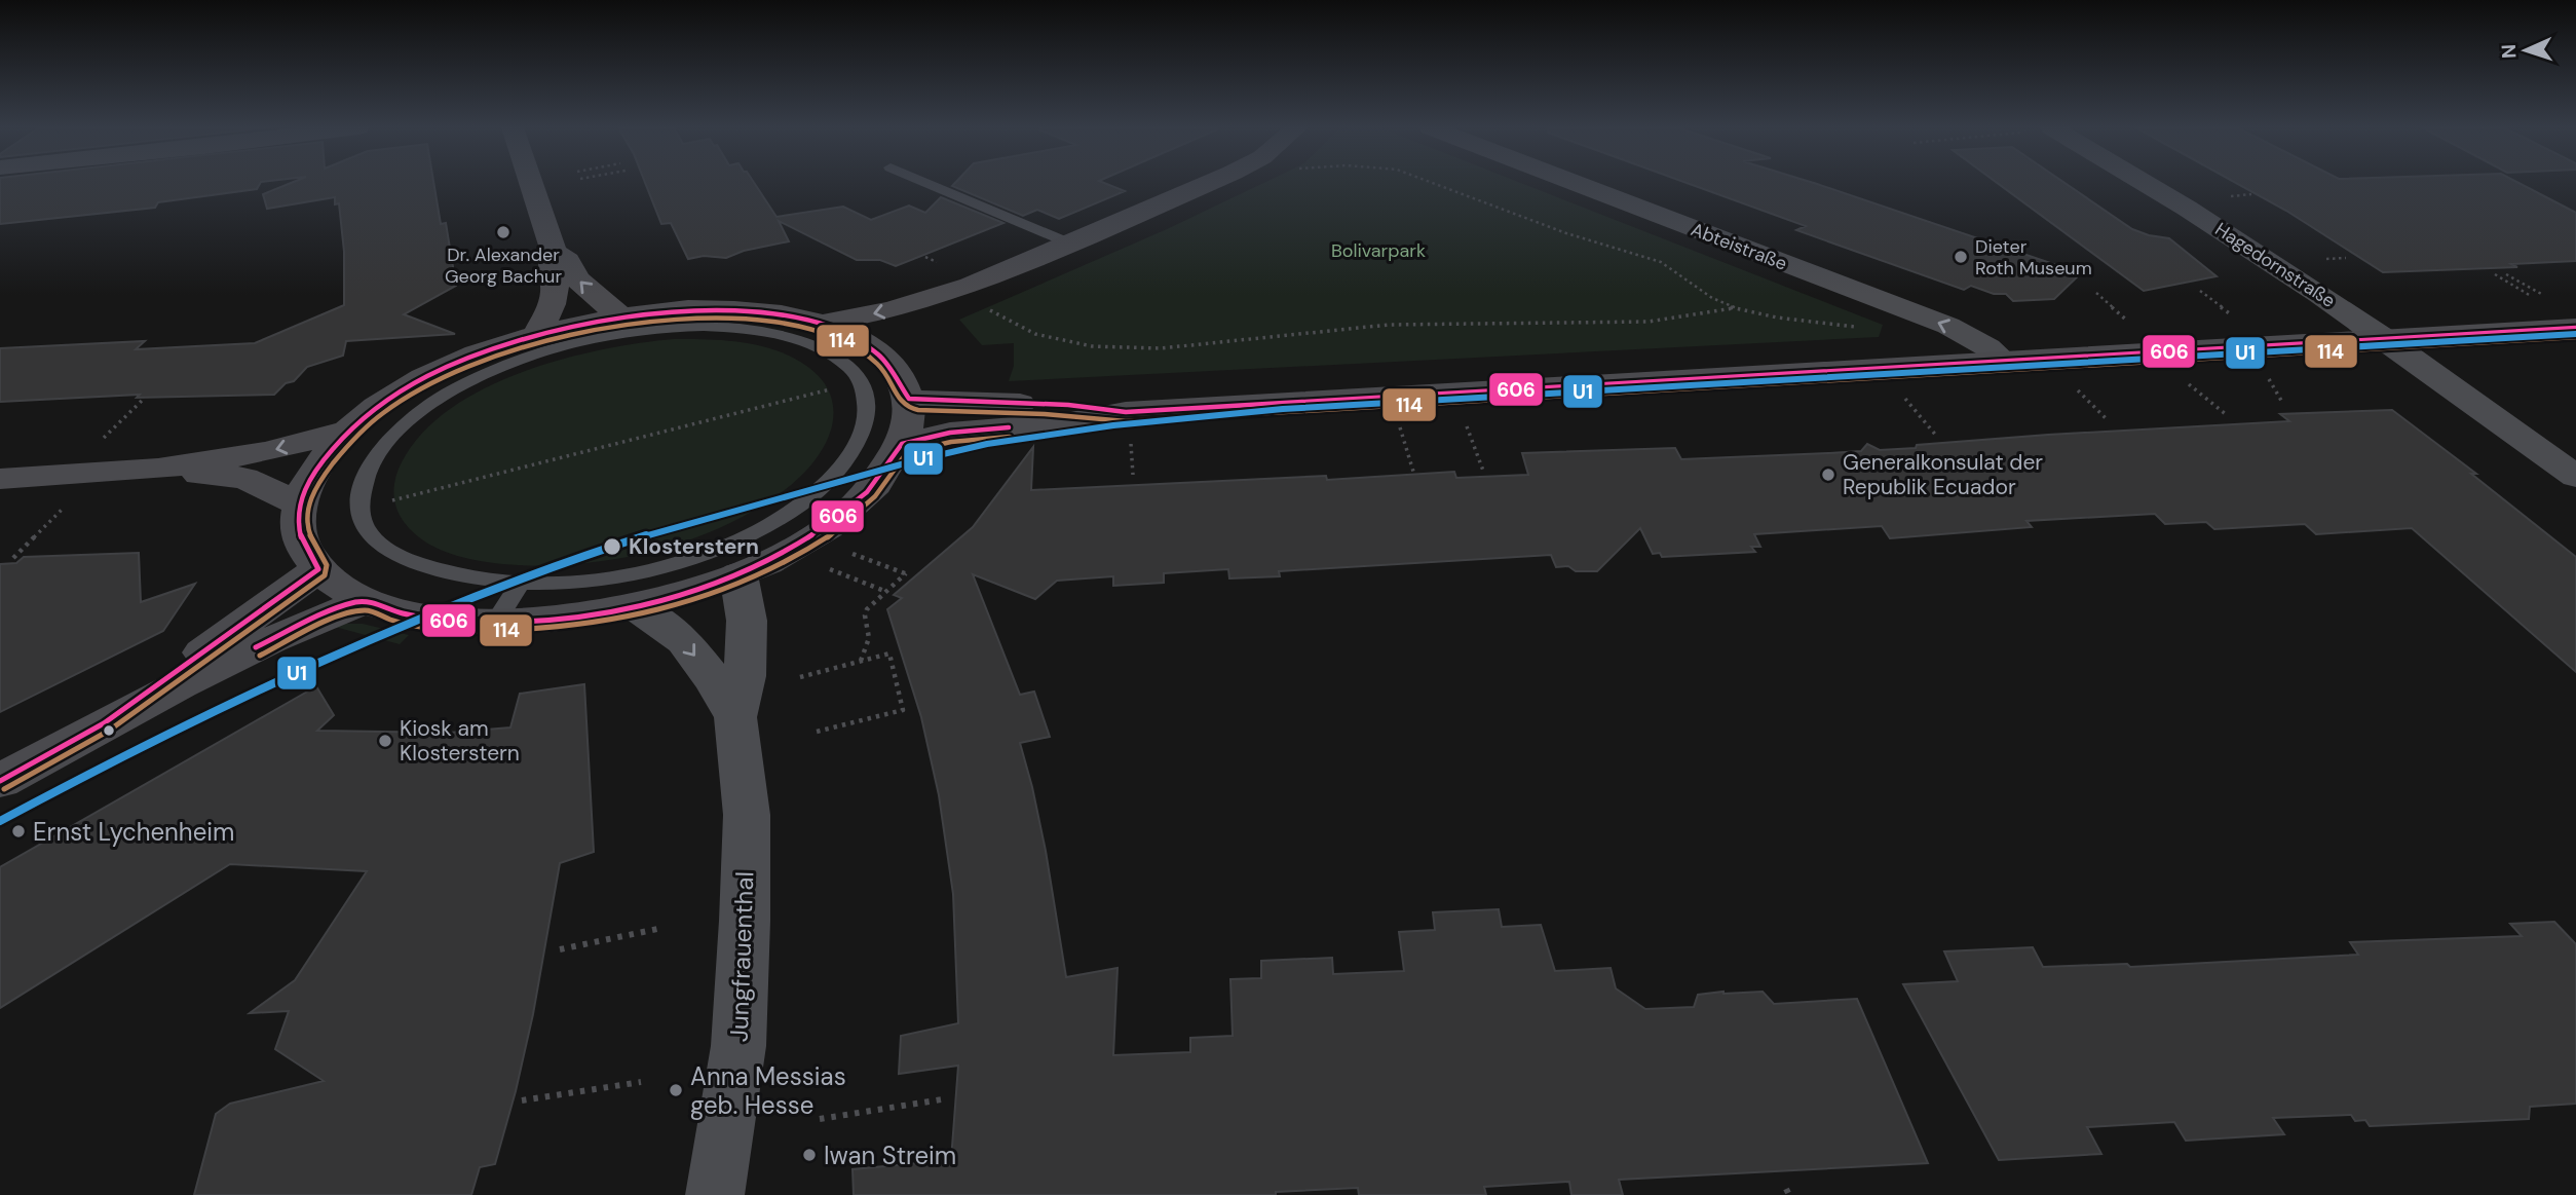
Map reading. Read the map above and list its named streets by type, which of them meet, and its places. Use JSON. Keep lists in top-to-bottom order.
{
  "streets": {
    "street": ["Abteistraße", "Hagedornstraße", "Jungfrauenthal"]
  },
  "one_way": ["Abteistraße"],
  "parks": ["Bolivarpark"],
  "places": [
    "Dr. Alexander Georg Bachur",
    "Dieter Roth Museum",
    "Generalkonsulat der Republik Ecuador",
    "Klosterstern",
    "Kiosk am Klosterstern",
    "Ernst Lychenheim",
    "Anna Messias geb. Hesse",
    "Iwan Streim"
  ],
  "lines": ["transit line 606", "transit line 114", "transit line U1"],
  "north": "left"
}
